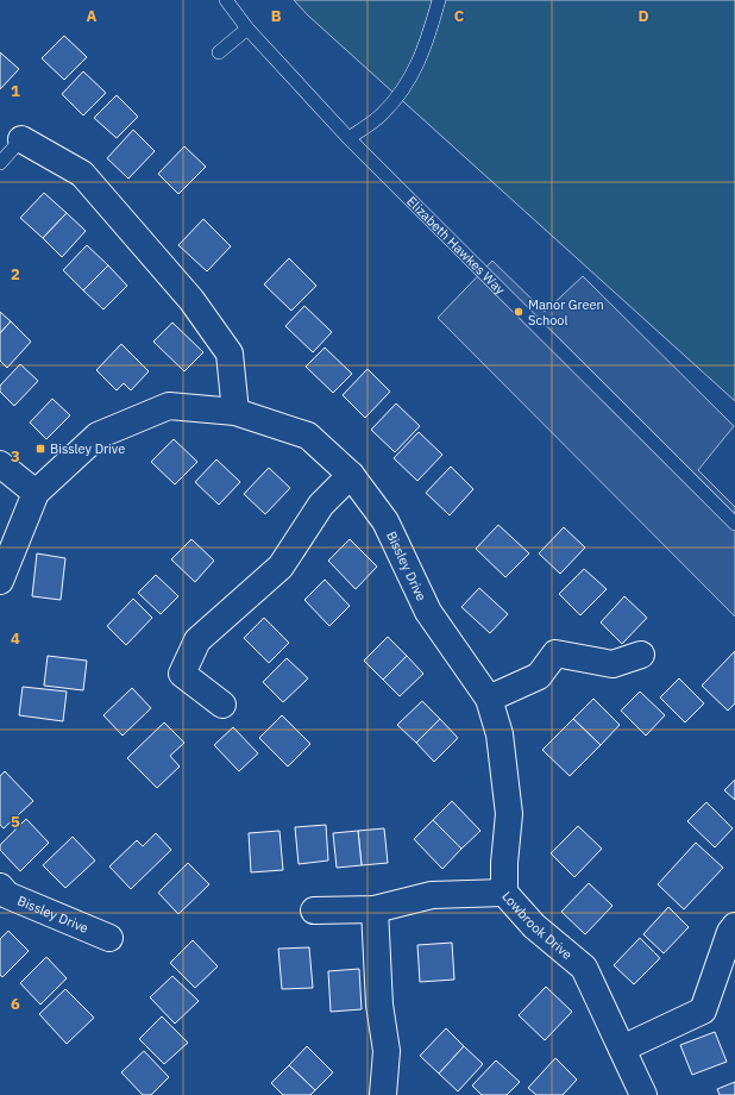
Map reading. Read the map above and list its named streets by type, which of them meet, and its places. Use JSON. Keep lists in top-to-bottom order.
{
  "streets": {
    "street": ["Bissley Drive", "Lowbrook Drive"],
    "lane": ["Elizabeth Hawkes Way"]
  },
  "crossings": [
    ["Bissley Drive", "Lowbrook Drive"]
  ],
  "places": {
    "other": ["Manor Green School"],
    "transit": ["Bissley Drive"]
  },
  "grid": {
    "columns": [
      "A",
      "B",
      "C",
      "D"
    ],
    "rows": [
      "1",
      "2",
      "3",
      "4",
      "5",
      "6"
    ]
  }
}
